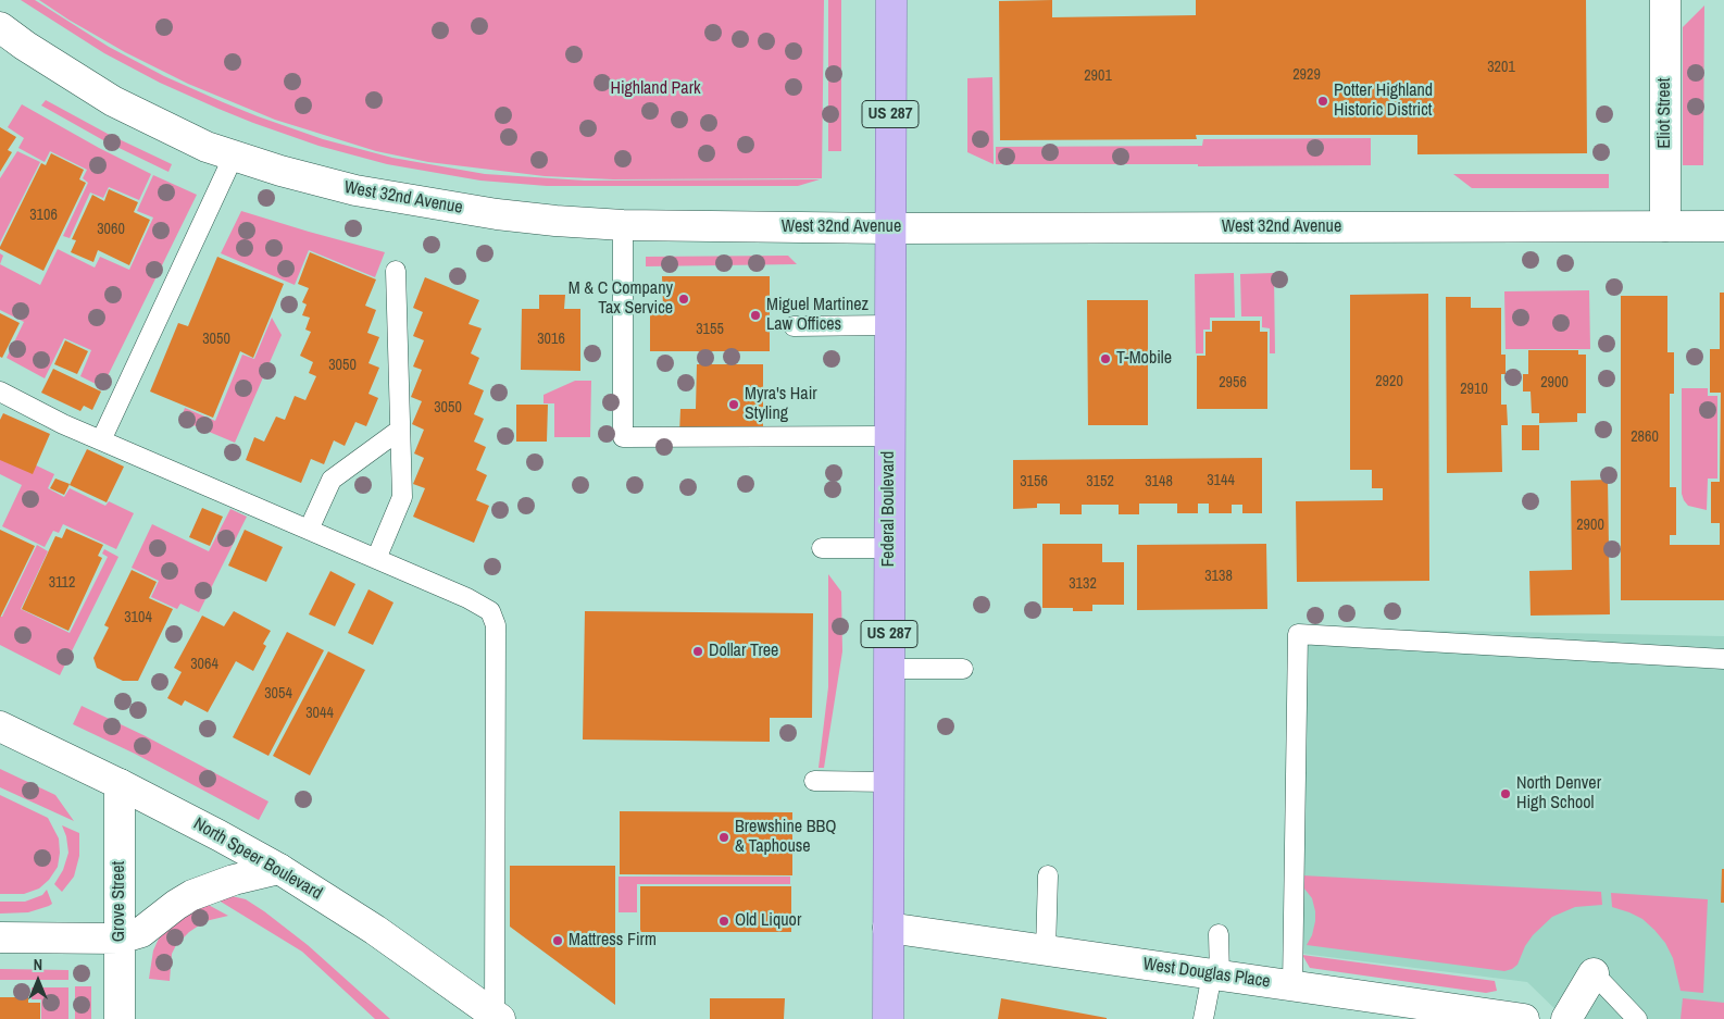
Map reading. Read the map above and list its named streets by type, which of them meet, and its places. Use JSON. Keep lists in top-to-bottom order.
{
  "streets": {
    "main road": ["US 287", "Federal Boulevard"],
    "street": [
      "Eliot Street",
      "West 32nd Avenue",
      "North Speer Boulevard",
      "Grove Street",
      "West Douglas Place"
    ]
  },
  "crossings": [
    ["Eliot Street", "West 32nd Avenue"],
    ["West 32nd Avenue", "Federal Boulevard"],
    ["Federal Boulevard", "West Douglas Place"],
    ["North Speer Boulevard", "Grove Street"]
  ],
  "parks": ["Highland Park"],
  "places": [
    "Potter Highland Historic District",
    "M & C Company Tax Service",
    "Miguel Martinez Law Offices",
    "T-Mobile",
    "Myra's Hair Styling",
    "Dollar Tree",
    "North Denver High School",
    "Brewshine BBQ & Taphouse",
    "Old Liquor",
    "Mattress Firm"
  ],
  "house_numbers": [
    "3201",
    "2929",
    "2901",
    "3106",
    "3060",
    "3155",
    "3050",
    "3016",
    "3050",
    "2920",
    "2956",
    "2900",
    "2910",
    "3050",
    "2860",
    "3144",
    "3156",
    "3152",
    "3148",
    "2900",
    "3138",
    "3112",
    "3132",
    "3104",
    "3064",
    "3054",
    "3044"
  ],
  "north": "top"
}
